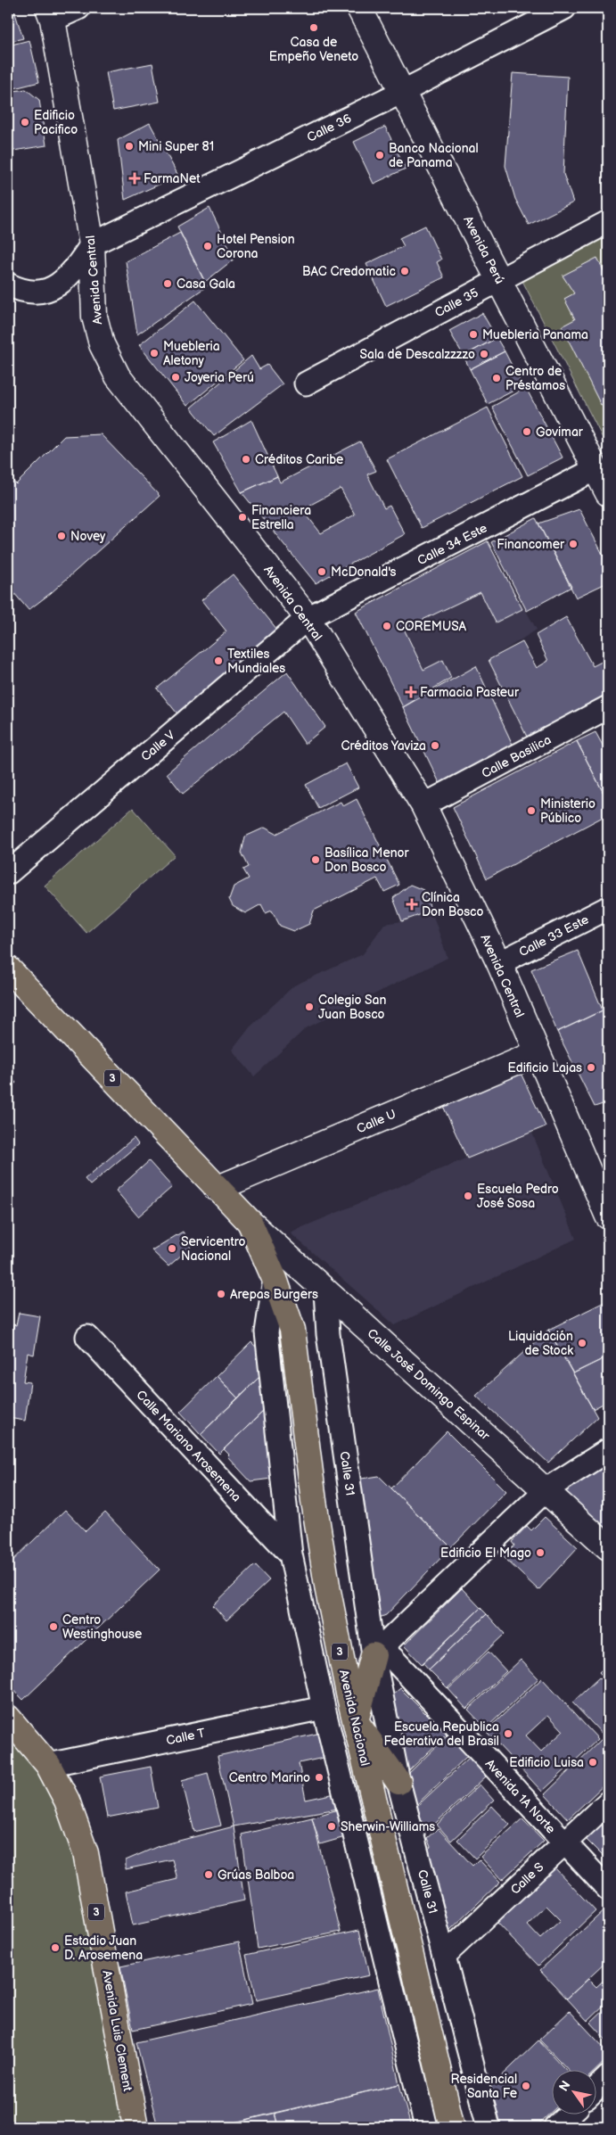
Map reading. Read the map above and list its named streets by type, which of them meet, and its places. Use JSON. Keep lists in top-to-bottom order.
{
  "streets": {
    "main road": [
      "Avenida Perú",
      "Avenida Central",
      "3",
      "Calle U",
      "Calle José Domingo Espinar",
      "Avenida Nacional",
      "Avenida Luis Clement"
    ],
    "street": [
      "Calle 36",
      "Calle 35",
      "Calle 34 Este",
      "Calle V",
      "Calle Basilica",
      "Calle 33 Este",
      "Calle Mariano Arosemena",
      "Calle 31",
      "Calle T",
      "Avenida 1A Norte",
      "Calle S"
    ]
  },
  "crossings": [
    ["Calle 36", "Avenida Perú"],
    ["Calle 36", "Avenida Central"],
    ["Avenida Perú", "Calle 35"],
    ["Avenida Perú", "Calle 34 Este"],
    ["Avenida Central", "Calle 34 Este"],
    ["Avenida Central", "Calle V"],
    ["Avenida Central", "Calle Basilica"],
    ["Avenida Central", "Calle 33 Este"],
    ["Avenida Central", "Calle U"],
    ["Calle 34 Este", "Calle V"],
    ["3", "Calle U"],
    ["3", "Avenida Nacional"],
    ["Calle U", "Avenida Nacional"],
    ["Calle José Domingo Espinar", "Calle 31"],
    ["Calle José Domingo Espinar", "Avenida Nacional"],
    ["Calle 31", "Avenida 1A Norte"],
    ["Calle 31", "Calle S"],
    ["Calle T", "Avenida Luis Clement"],
    ["Avenida 1A Norte", "Calle S"]
  ],
  "places": {
    "other": [
      "Casa de Empeño Veneto",
      "Edificio Pacifico",
      "Mini Super 81",
      "Banco Nacional de Panama",
      "Hotel Pension Corona",
      "BAC Credomatic",
      "Casa Gala",
      "Muebleria Panama",
      "Muebleria Aletony",
      "Sala de Descalzzzzo",
      "Joyeria Perú",
      "Centro de Préstamos",
      "Govimar",
      "Créditos Caribe",
      "Financiera Estrella",
      "Novey",
      "Financomer",
      "McDonald's",
      "COREMUSA",
      "Textiles Mundiales",
      "Créditos Yaviza",
      "Ministerio Público",
      "Basílica Menor Don Bosco",
      "Colegio San Juan Bosco",
      "Edificio Lajas",
      "Escuela Pedro José Sosa",
      "Servicentro Nacional",
      "Arepas Burgers",
      "Liquidación de Stock",
      "Edificio El Mago",
      "Centro Westinghouse",
      "Escuela Republica Federativa del Brasil",
      "Edificio Luisa",
      "Centro Marino",
      "Sherwin-Williams",
      "Grúas Balboa",
      "Estadio Juan D. Arosemena",
      "Residencial Santa Fe"
    ],
    "health": ["FarmaNet", "Farmacia Pasteur", "Clínica Don Bosco"]
  },
  "north": "top left"
}
